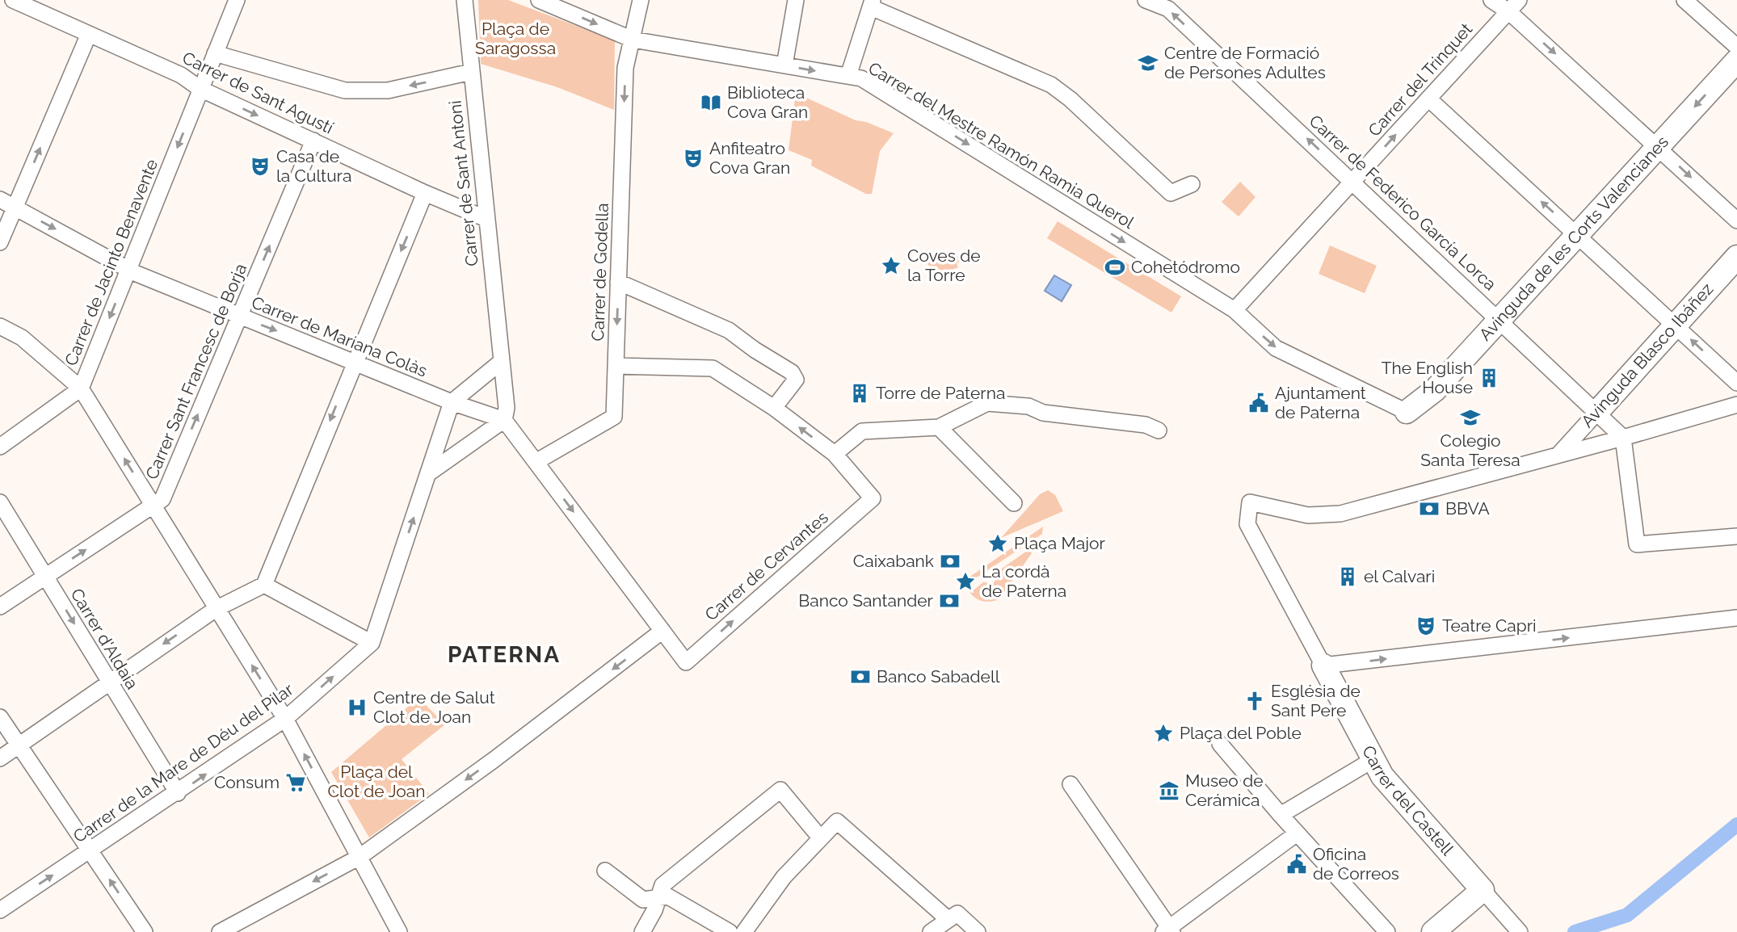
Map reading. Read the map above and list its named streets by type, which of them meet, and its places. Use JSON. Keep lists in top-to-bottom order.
{
  "streets": {
    "street": [
      "Carrer del Trinquet",
      "Carrer de Sant Agustí",
      "Carrer del Mestre Ramón Ramia Querol",
      "Carrer de Sant Antoni",
      "Carrer de Federico García Lorca",
      "Avinguda de les Corts Valencianes",
      "Carrer de Jacinto Benavente",
      "Carrer de Godella",
      "Carrer de Mariana Colàs",
      "Avinguda Blasco Ibáñez",
      "Carrer Sant Francesc de Borja",
      "Carrer de Cervantes",
      "Carrer d'Aldaia",
      "Carrer de la Mare de Déu del Pilar",
      "Carrer del Castell"
    ]
  },
  "crossings": [
    ["Carrer del Trinquet", "Carrer del Mestre Ramón Ramia Querol"],
    ["Carrer del Trinquet", "Carrer de Federico García Lorca"],
    ["Carrer de Sant Agustí", "Carrer de Sant Antoni"],
    ["Carrer de Sant Agustí", "Carrer de Jacinto Benavente"],
    ["Carrer de Sant Agustí", "Carrer Sant Francesc de Borja"],
    ["Carrer del Mestre Ramón Ramia Querol", "Avinguda de les Corts Valencianes"],
    ["Carrer del Mestre Ramón Ramia Querol", "Carrer de Godella"],
    ["Carrer de Sant Antoni", "Carrer de Mariana Colàs"],
    ["Carrer de Federico García Lorca", "Avinguda de les Corts Valencianes"],
    ["Carrer de Federico García Lorca", "Avinguda Blasco Ibáñez"],
    ["Carrer de Jacinto Benavente", "Carrer de Mariana Colàs"],
    ["Carrer de Mariana Colàs", "Carrer Sant Francesc de Borja"],
    ["Carrer de Mariana Colàs", "Carrer de la Mare de Déu del Pilar"],
    ["Avinguda Blasco Ibáñez", "Carrer del Castell"],
    ["Carrer Sant Francesc de Borja", "Carrer d'Aldaia"],
    ["Carrer d'Aldaia", "Carrer de la Mare de Déu del Pilar"]
  ],
  "one_way": ["Carrer de Godella"],
  "districts": ["PATERNA"],
  "parks": ["Plaça de Saragossa", "Plaça del Clot de Joan"],
  "places": {
    "school or university": ["Centre de Formació de Persones Adultes", "Colegio Santa Teresa"],
    "library": ["Biblioteca Cova Gran"],
    "theatre": ["Anfiteatro Cova Gran", "Casa de la Cultura", "Teatre Capri"],
    "place": [
      "Coves de la Torre",
      "Plaça Major",
      "La cordà de Paterna",
      "Plaça del Poble"
    ],
    "sports": ["Cohetódromo"],
    "building": ["The English House", "Torre de Paterna", "el Calvari"],
    "public building": ["Ajuntament de Paterna", "Oficina de Correos"],
    "bank": [
      "BBVA",
      "Caixabank",
      "Banco Santander",
      "Banco Sabadell"
    ],
    "church": ["Església de Sant Pere"],
    "hospital": ["Centre de Salut Clot de Joan"],
    "supermarket": ["Consum"],
    "museum": ["Museo de Cerámica"]
  }
}
